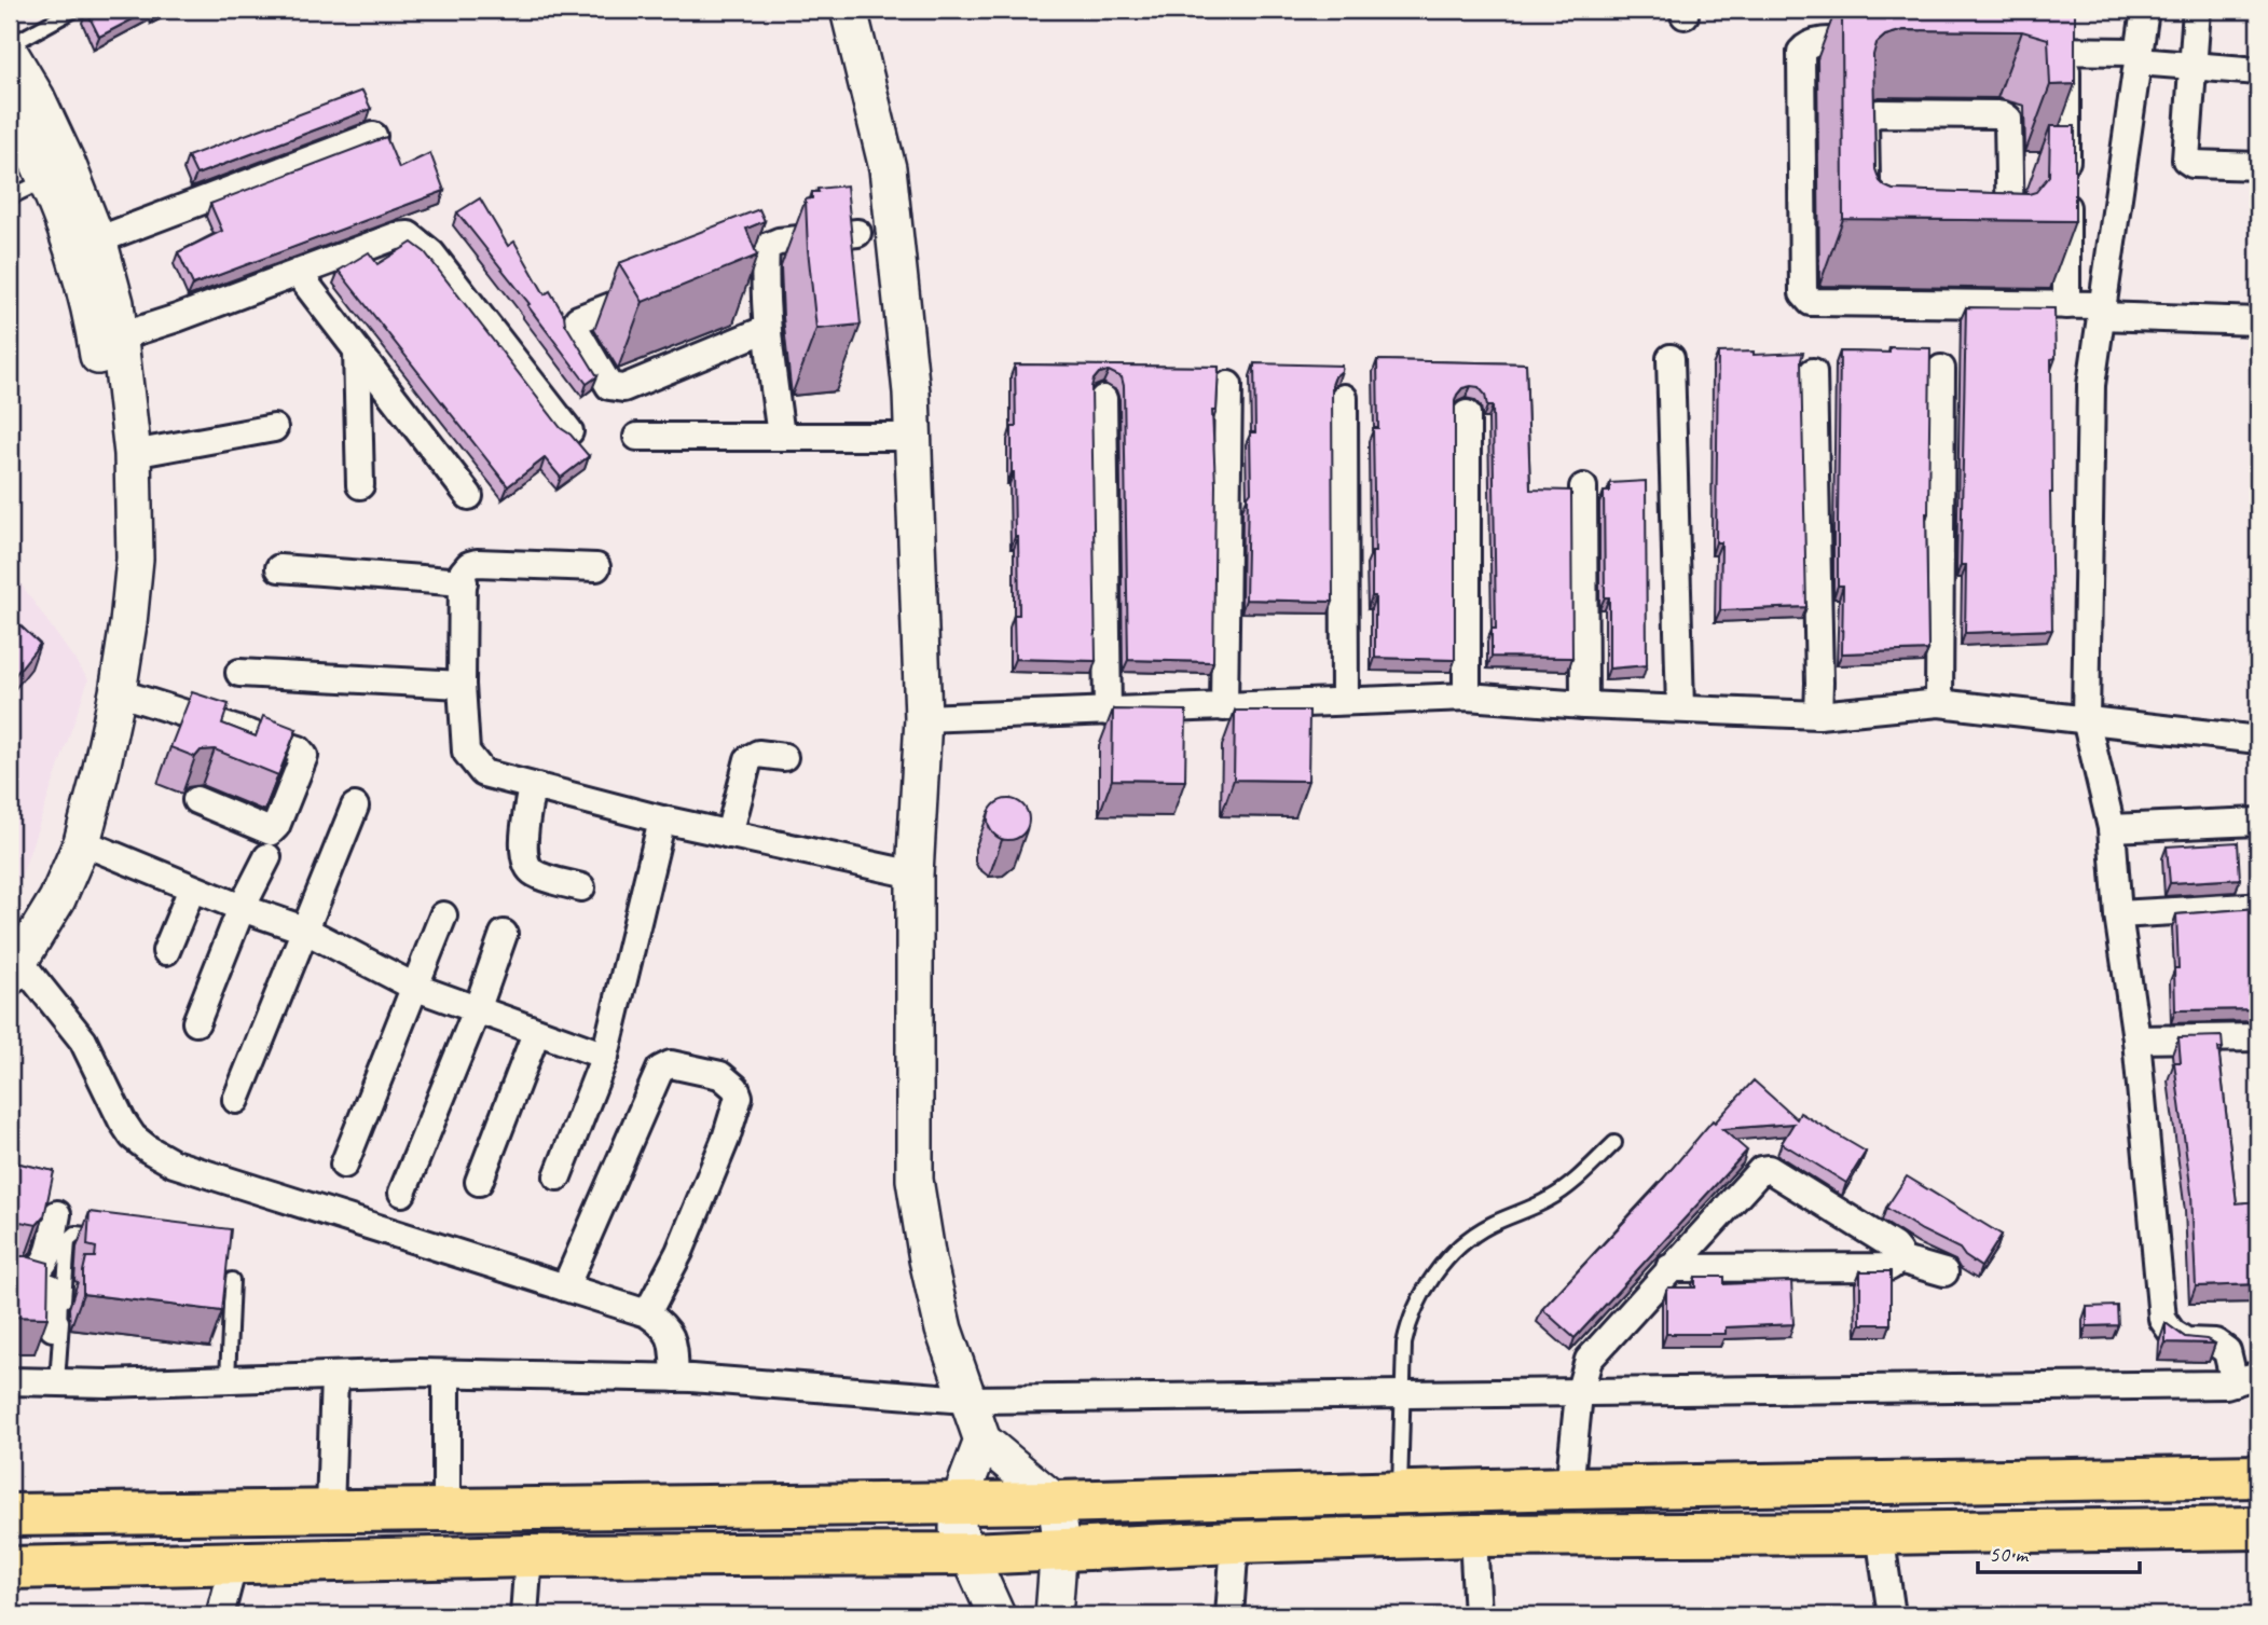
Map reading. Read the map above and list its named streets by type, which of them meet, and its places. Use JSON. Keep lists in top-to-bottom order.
{
  "scale_bar": "50 m"
}
